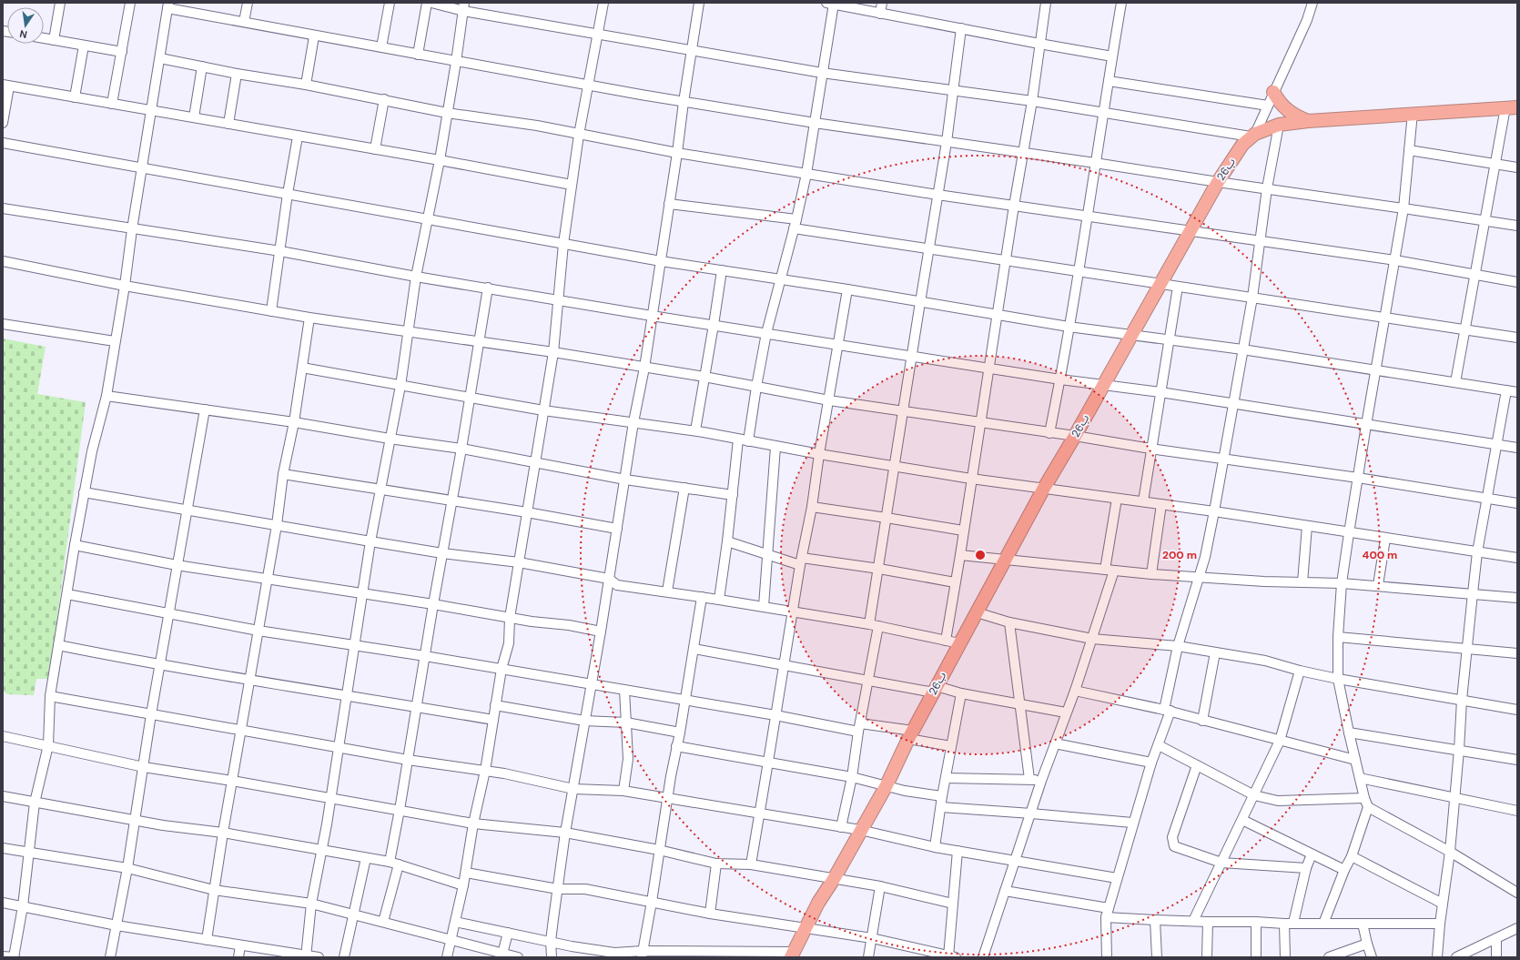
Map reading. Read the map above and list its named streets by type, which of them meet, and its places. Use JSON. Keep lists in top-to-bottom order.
{
  "streets": {
    "highway": ["26ب"]
  },
  "north": "bottom",
  "rings": ["200 m", "400 m"]
}
